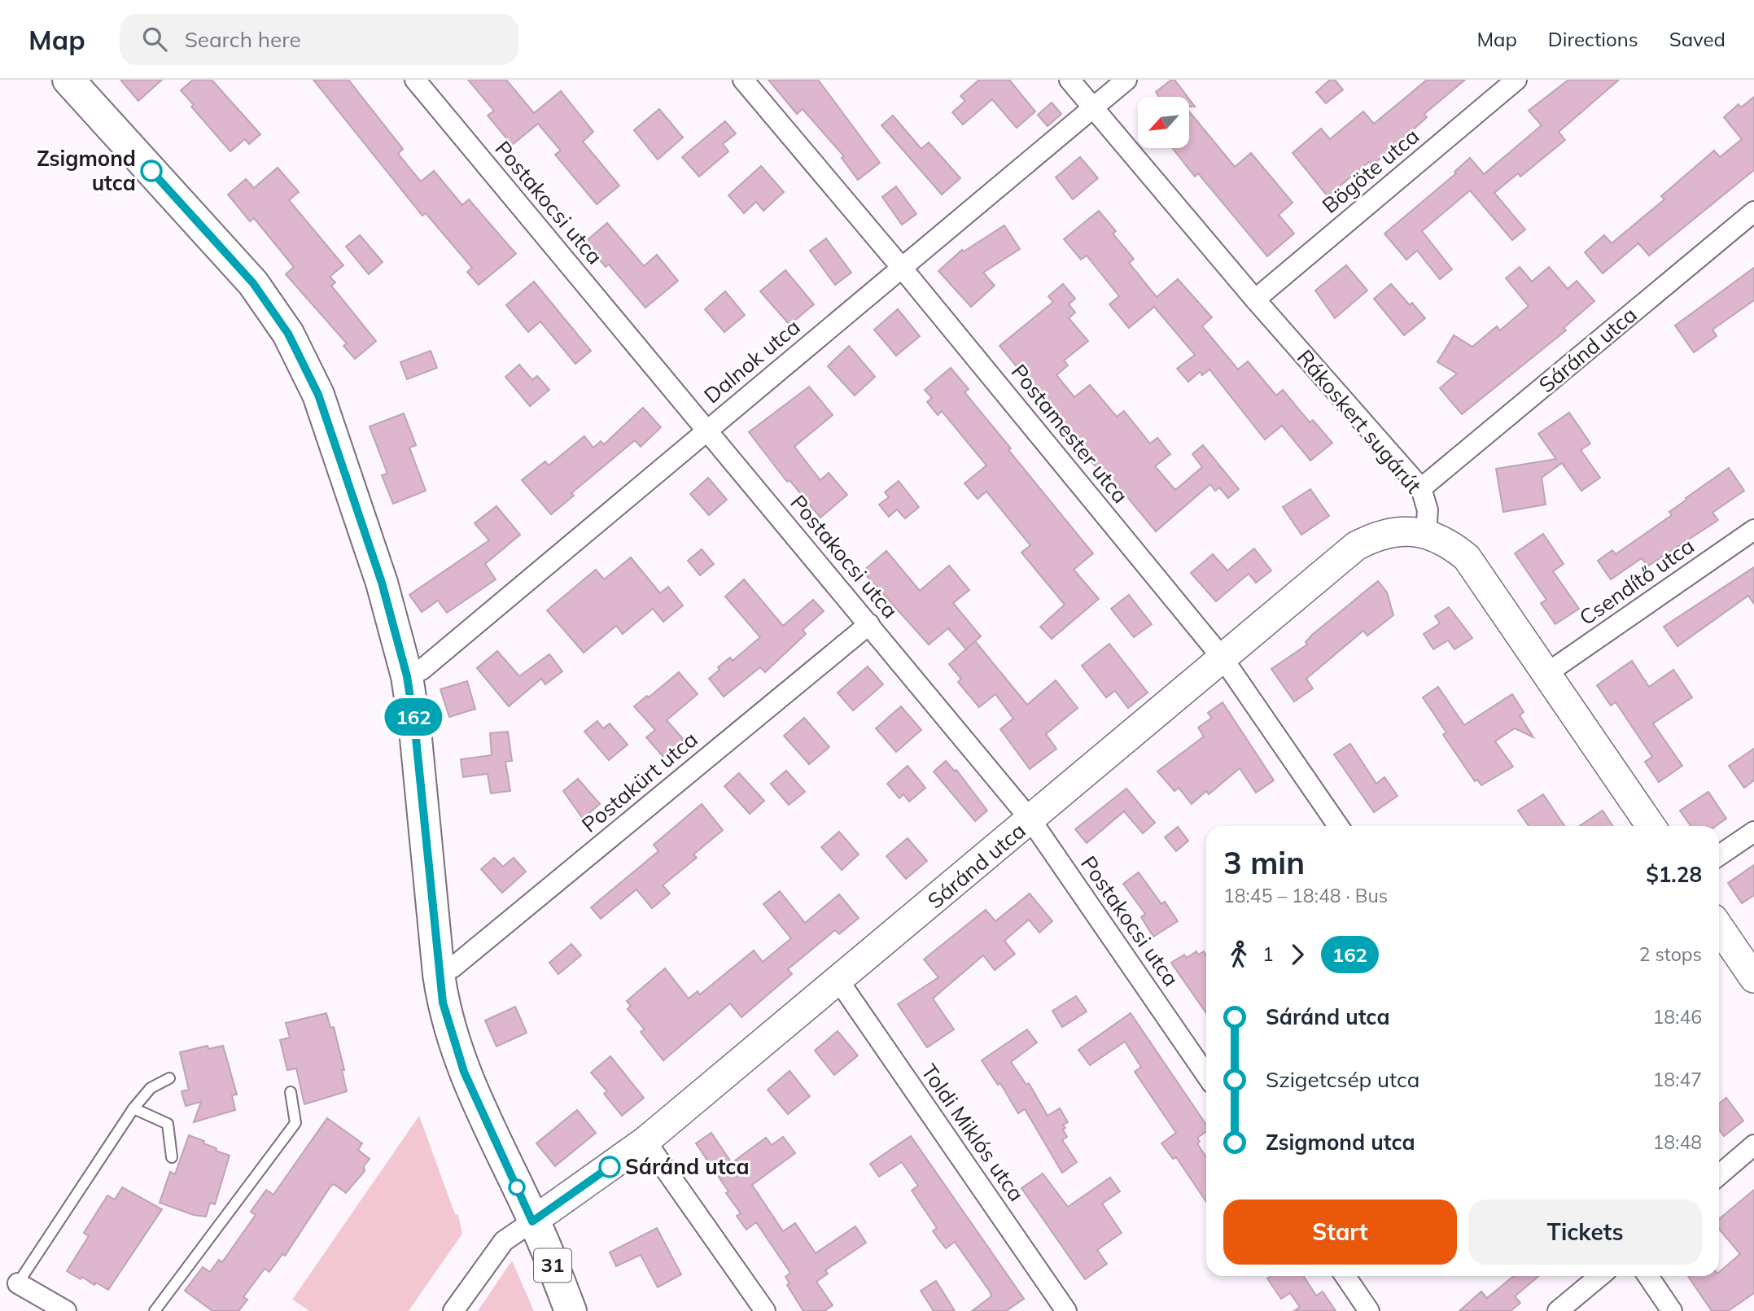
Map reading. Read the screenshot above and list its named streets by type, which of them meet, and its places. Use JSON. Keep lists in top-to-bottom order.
{
  "streets": {
    "main road": ["31"],
    "street": [
      "Bögöte utca",
      "Postakocsi utca",
      "Sáránd utca",
      "Dalnok utca",
      "Rákoskert sugárút",
      "Postamester utca",
      "Csendítő utca",
      "Postakürt utca",
      "Toldi Miklós utca"
    ]
  },
  "crossings": [
    ["Bögöte utca", "Rákoskert sugárút"],
    ["Postakocsi utca", "Sáránd utca"],
    ["Postakocsi utca", "Dalnok utca"],
    ["Postakocsi utca", "Postakürt utca"],
    ["Sáránd utca", "Rákoskert sugárút"],
    ["Sáránd utca", "Postamester utca"],
    ["Sáránd utca", "Toldi Miklós utca"],
    ["Sáránd utca", "31"],
    ["Dalnok utca", "Rákoskert sugárút"],
    ["Dalnok utca", "Postamester utca"],
    ["Dalnok utca", "31"],
    ["Postakürt utca", "31"]
  ],
  "places": ["Zsigmond utca", "Sáránd utca"],
  "lines": ["bus line 162"],
  "north": "bottom left",
  "page": {
    "header": "Map",
    "search": "Search here",
    "nav": ["Map", "Directions", "Saved"],
    "on_map": "162",
    "heading": ["3 min", "18:45 – 18:48 · Bus", "$1.28"],
    "legs": ["1", "162", "2 stops"],
    "list": [
      {
        "name": "Sáránd utca",
        "value": "18:46"
      },
      {
        "name": "Szigetcsép utca",
        "value": "18:47"
      },
      {
        "name": "Zsigmond utca",
        "value": "18:48"
      }
    ],
    "buttons": ["Start", "Tickets"]
  }
}
